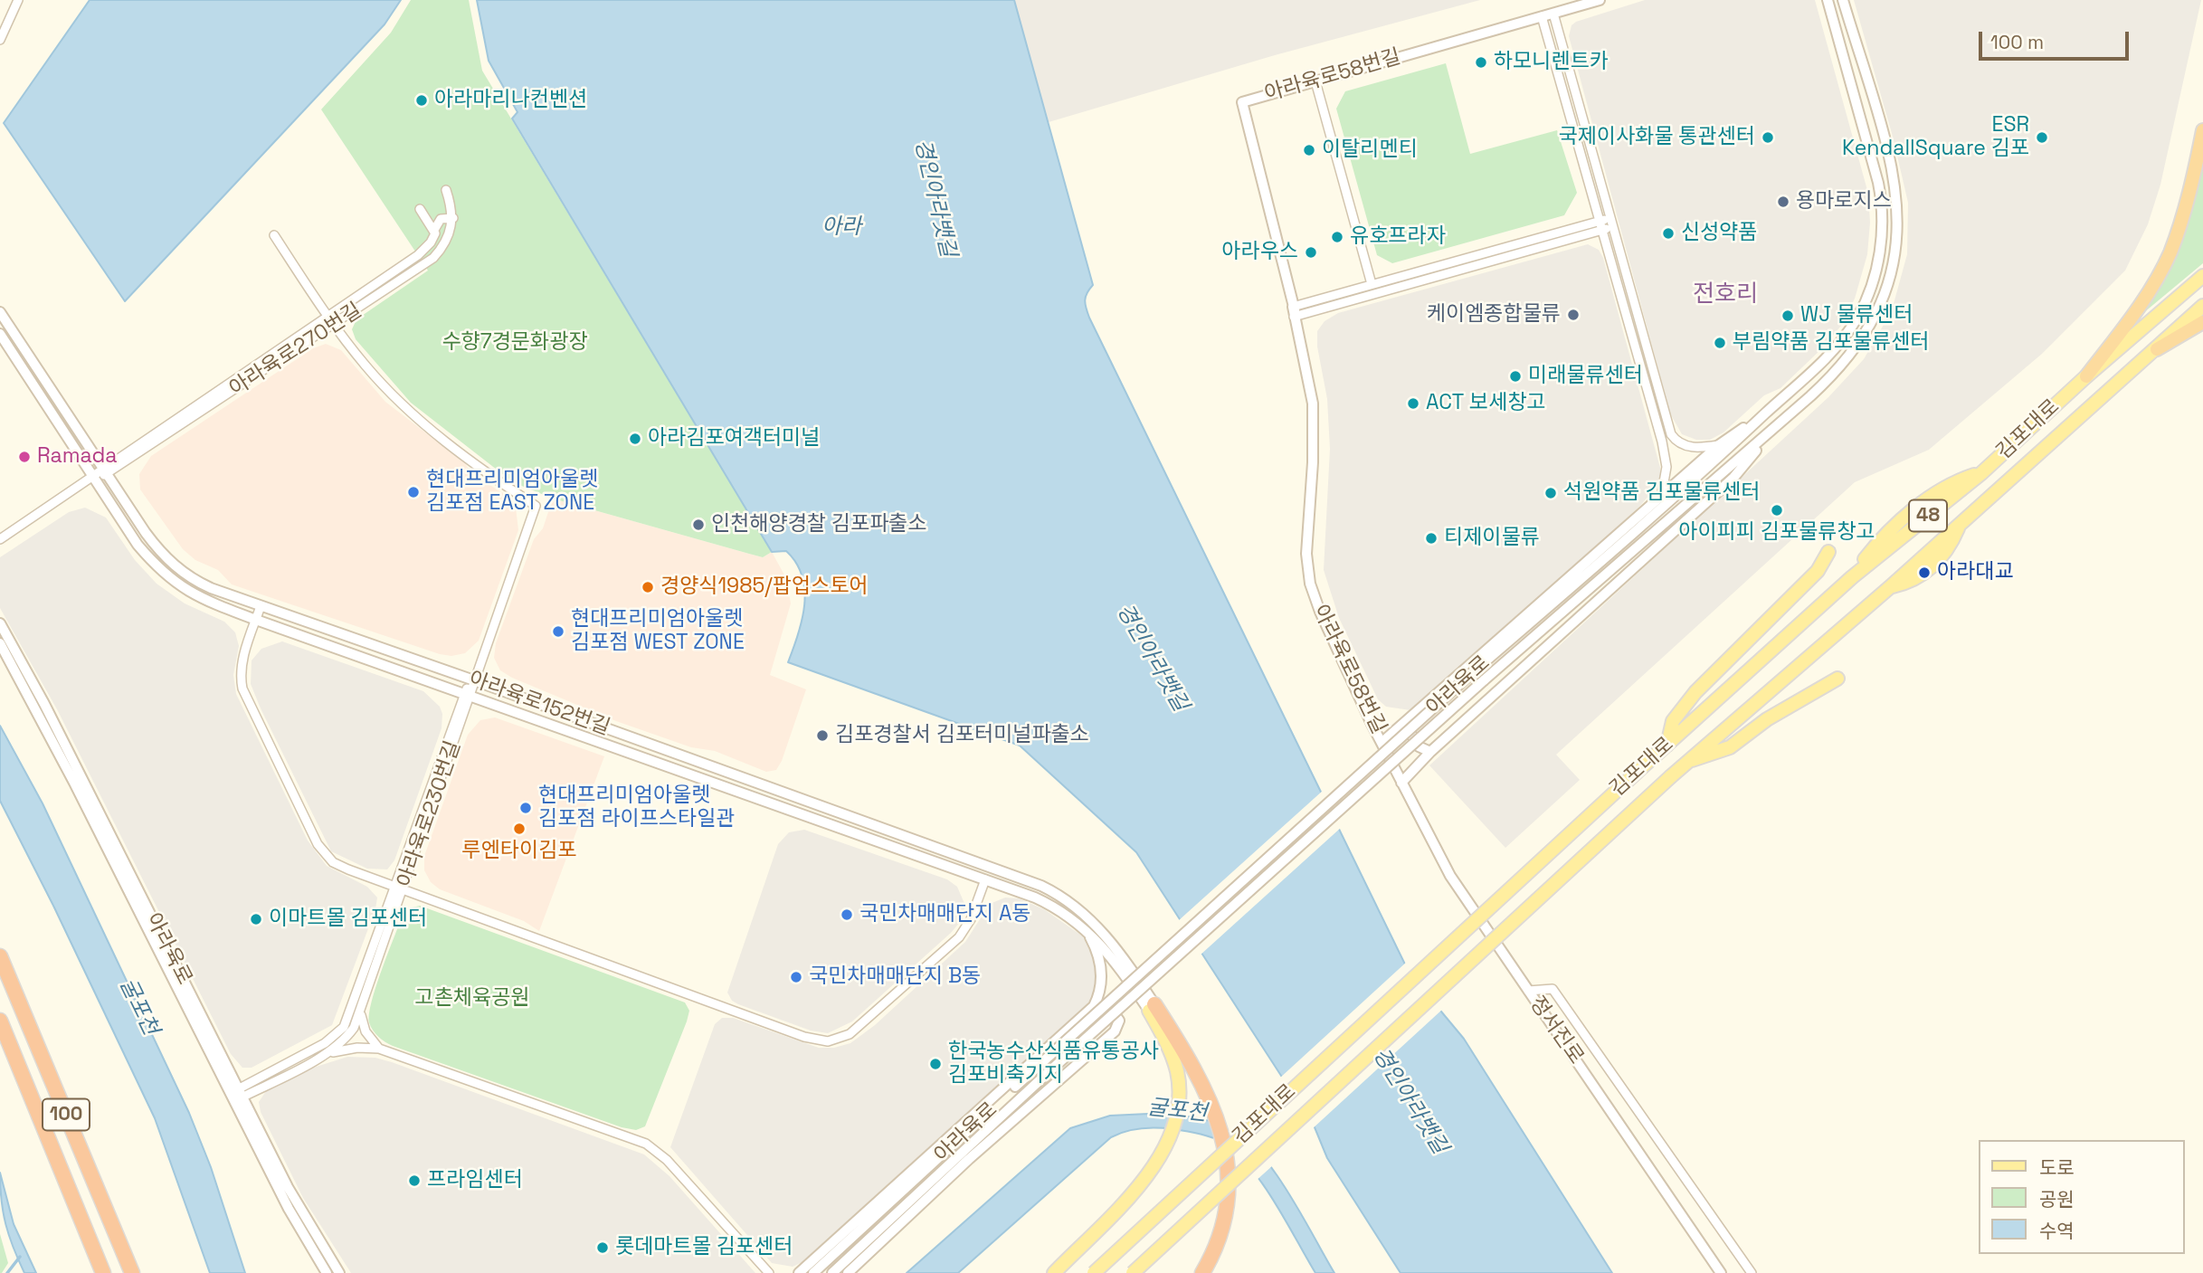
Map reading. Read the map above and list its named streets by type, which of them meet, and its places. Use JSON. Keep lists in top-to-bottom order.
{
  "streets": {
    "highway": ["100"],
    "main road": ["김포대로", "48"],
    "street": [
      "아라육로58번길",
      "아라육로270번길",
      "아라육로",
      "아라육로152번길",
      "아라육로230번길",
      "정서진로"
    ]
  },
  "crossings": [
    ["아라육로58번길", "정서진로"],
    ["아라육로270번길", "아라육로152번길"],
    ["아라육로270번길", "아라육로230번길"],
    ["아라육로", "아라육로230번길"],
    ["아라육로152번길", "아라육로230번길"]
  ],
  "districts": ["전호리"],
  "water": ["경인아라뱃길", "아라", "굴포천"],
  "parks": ["수향7경문화광장", "고촌체육공원"],
  "places": [
    "하모니렌트카",
    "아라마리나컨벤션",
    "국제이사화물 통관센터",
    "ESR KendallSquare 김포",
    "이탈리멘티",
    "용마로지스",
    "신성약품",
    "유호프라자",
    "아라우스",
    "케이엠종합물류",
    "WJ 물류센터",
    "부림약품 김포물류센터",
    "미래물류센터",
    "ACT 보세창고",
    "아라김포여객터미널",
    "Ramada",
    "현대프리미엄아울렛 김포점 EAST ZONE",
    "석원약품 김포물류센터",
    "아이피피 김포물류창고",
    "인천해양경찰 김포파출소",
    "티제이물류",
    "아라대교",
    "경양식1985/팝업스토어",
    "현대프리미엄아울렛 김포점 WEST ZONE",
    "김포경찰서 김포터미널파출소",
    "현대프리미엄아울렛 김포점 라이프스타일관",
    "루엔타이김포",
    "국민차매매단지 A동",
    "이마트몰 김포센터",
    "국민차매매단지 B동",
    "한국농수산식품유통공사 김포비축기지",
    "프라임센터",
    "롯데마트몰 김포센터"
  ],
  "legend": ["도로", "공원", "수역"],
  "scale_bar": "100 m"
}
